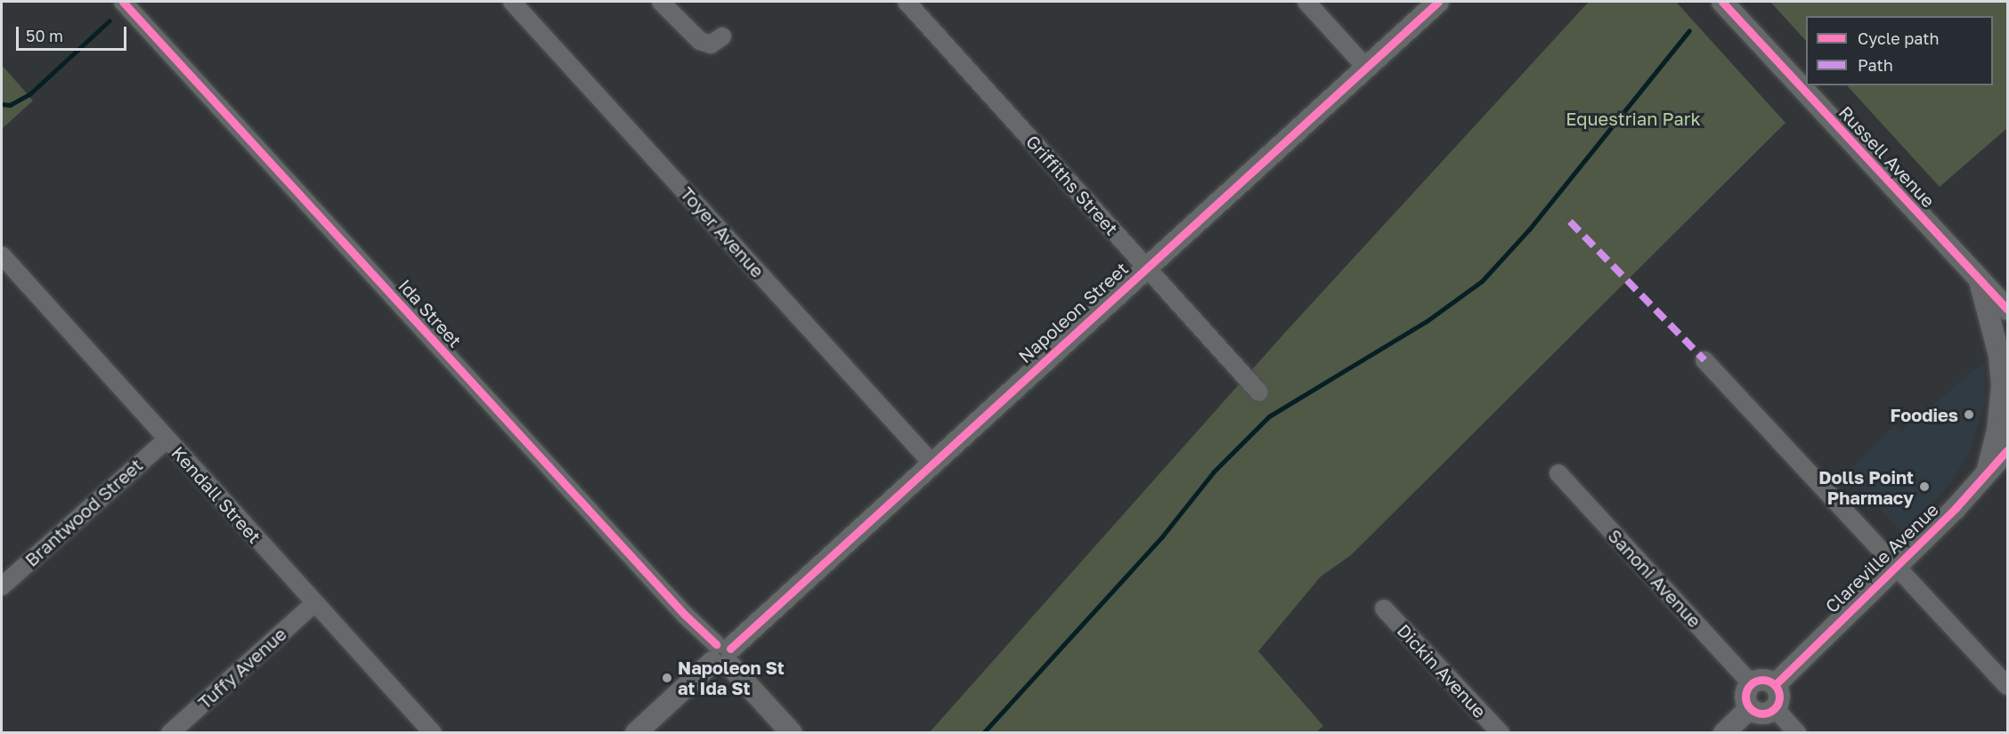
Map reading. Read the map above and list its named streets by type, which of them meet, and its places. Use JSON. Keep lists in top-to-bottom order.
{
  "streets": {
    "street": [
      "Russell Avenue",
      "Griffiths Street",
      "Toyer Avenue",
      "Napoleon Street",
      "Ida Street",
      "Kendall Street",
      "Brantwood Street",
      "Clareville Avenue",
      "Sanoni Avenue",
      "Tuffy Avenue",
      "Dickin Avenue"
    ]
  },
  "crossings": [
    ["Griffiths Street", "Napoleon Street"],
    ["Toyer Avenue", "Napoleon Street"],
    ["Napoleon Street", "Ida Street"],
    ["Kendall Street", "Brantwood Street"],
    ["Kendall Street", "Tuffy Avenue"],
    ["Clareville Avenue", "Sanoni Avenue"]
  ],
  "parks": ["Equestrian Park"],
  "places": ["Foodies", "Dolls Point Pharmacy", "Napoleon St at Ida St"],
  "legend": ["Cycle path", "Path"],
  "scale_bar": "50 m"
}
